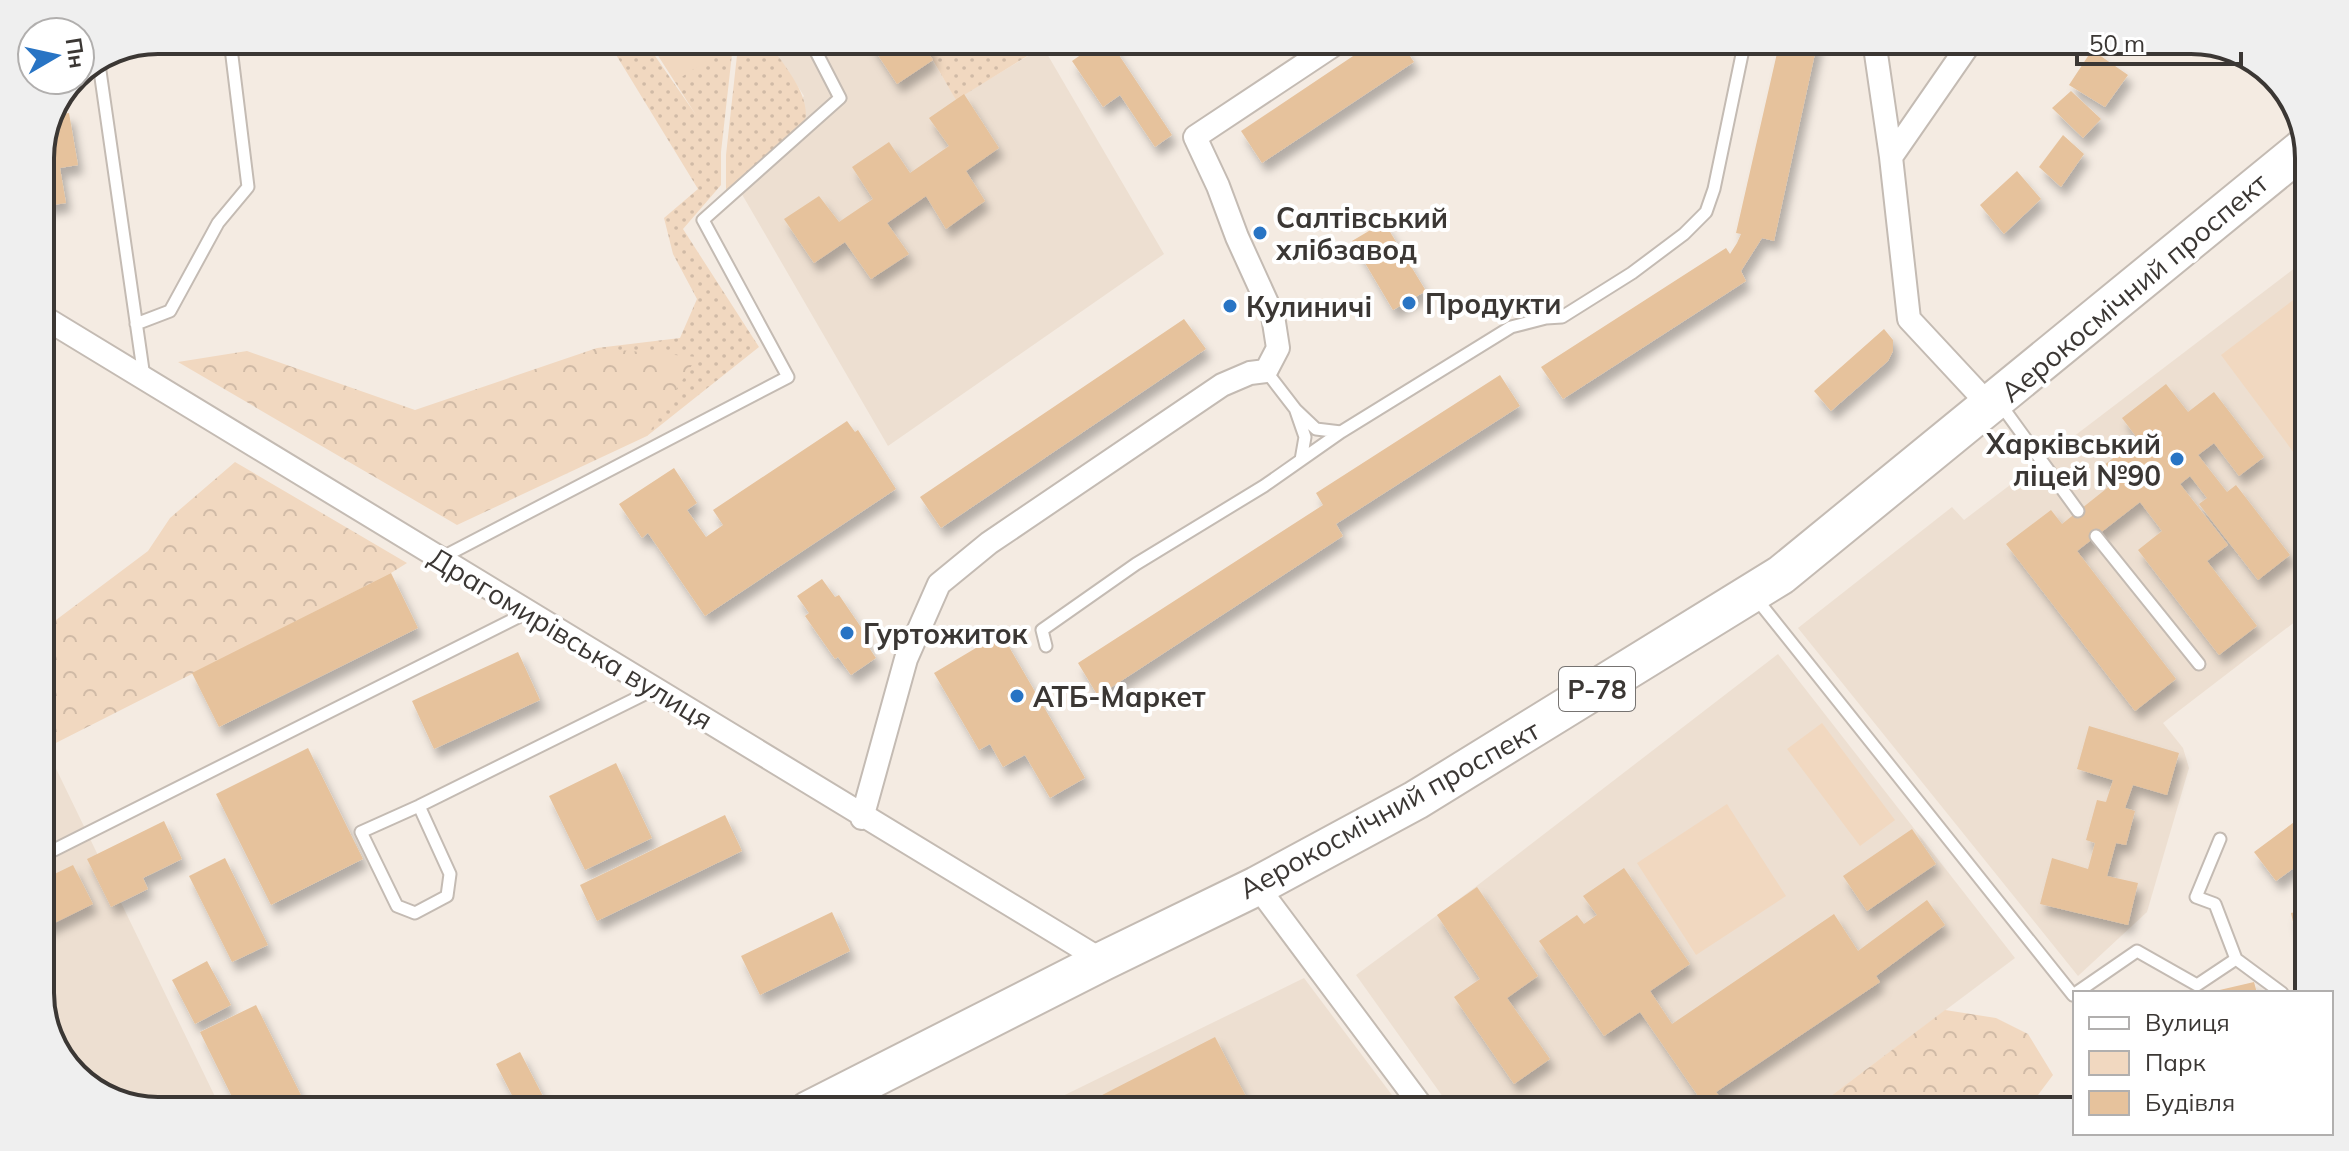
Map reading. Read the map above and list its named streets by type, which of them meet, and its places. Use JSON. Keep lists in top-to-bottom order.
{
  "streets": {
    "highway": ["Аерокосмічний проспект", "Р-78"],
    "street": ["Драгомирівська вулиця"]
  },
  "crossings": [
    ["Аерокосмічний проспект", "Драгомирівська вулиця"]
  ],
  "places": [
    "Салтівський хлібзавод",
    "Продукти",
    "Кулиничі",
    "Харківський ліцей №90",
    "Гуртожиток",
    "АТБ-Маркет"
  ],
  "legend": ["Вулиця", "Парк", "Будівля"],
  "scale_bar": "50 m",
  "north": "right"
}
